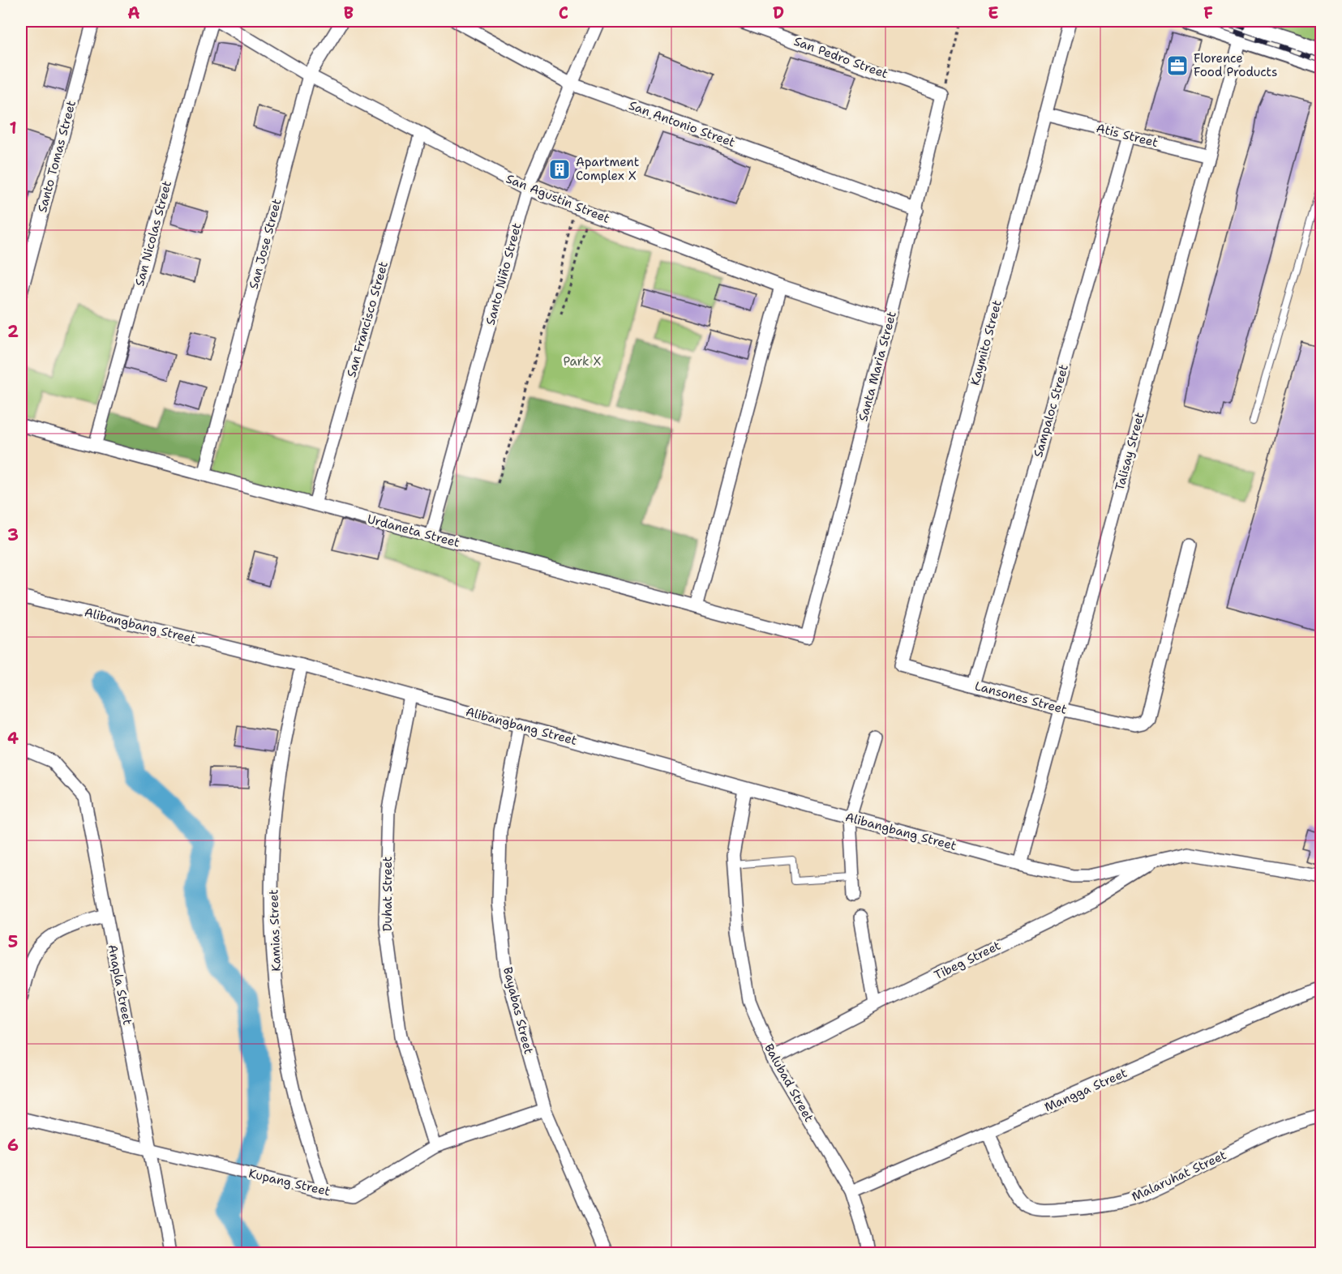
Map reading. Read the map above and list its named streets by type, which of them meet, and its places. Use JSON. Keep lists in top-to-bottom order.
{
  "streets": {
    "street": [
      "San Pedro Street",
      "San Antonio Street",
      "Atis Street",
      "Santo Tomas Street",
      "San Agustin Street",
      "San Nicolas Street",
      "San Jose Street",
      "Santo Niño Street",
      "San Francisco Street",
      "Kaymito Street",
      "Santa Maria Street",
      "Sampaloc Street",
      "Talisay Street",
      "Urdaneta Street",
      "Alibangbang Street",
      "Lansones Street",
      "Duhat Street",
      "Kamias Street",
      "Tibeg Street",
      "Anapla Street",
      "Bayabas Street",
      "Balubad Street",
      "Mangga Street",
      "Malaruhat Street",
      "Kupang Street"
    ]
  },
  "crossings": [
    ["San Pedro Street", "Santa Maria Street"],
    ["San Antonio Street", "Santo Niño Street"],
    ["San Antonio Street", "Santa Maria Street"],
    ["Atis Street", "Kaymito Street"],
    ["Atis Street", "Sampaloc Street"],
    ["Atis Street", "Talisay Street"],
    ["San Agustin Street", "San Jose Street"],
    ["San Agustin Street", "Santo Niño Street"],
    ["San Agustin Street", "San Francisco Street"],
    ["San Agustin Street", "Santa Maria Street"],
    ["San Nicolas Street", "Urdaneta Street"],
    ["San Jose Street", "Urdaneta Street"],
    ["Santo Niño Street", "Urdaneta Street"],
    ["San Francisco Street", "Urdaneta Street"],
    ["Kaymito Street", "Lansones Street"],
    ["Santa Maria Street", "Urdaneta Street"],
    ["Sampaloc Street", "Lansones Street"],
    ["Talisay Street", "Alibangbang Street"],
    ["Talisay Street", "Lansones Street"],
    ["Alibangbang Street", "Duhat Street"],
    ["Alibangbang Street", "Kamias Street"],
    ["Alibangbang Street", "Tibeg Street"],
    ["Alibangbang Street", "Bayabas Street"],
    ["Alibangbang Street", "Balubad Street"],
    ["Duhat Street", "Kupang Street"],
    ["Kamias Street", "Kupang Street"],
    ["Tibeg Street", "Balubad Street"],
    ["Anapla Street", "Kupang Street"],
    ["Bayabas Street", "Kupang Street"],
    ["Balubad Street", "Mangga Street"],
    ["Mangga Street", "Malaruhat Street"]
  ],
  "parks": ["Park X"],
  "places": {
    "office": ["Florence Food Products"],
    "building": ["Apartment Complex X"]
  },
  "grid": {
    "columns": [
      "A",
      "B",
      "C",
      "D",
      "E",
      "F"
    ],
    "rows": [
      "1",
      "2",
      "3",
      "4",
      "5",
      "6"
    ]
  }
}
